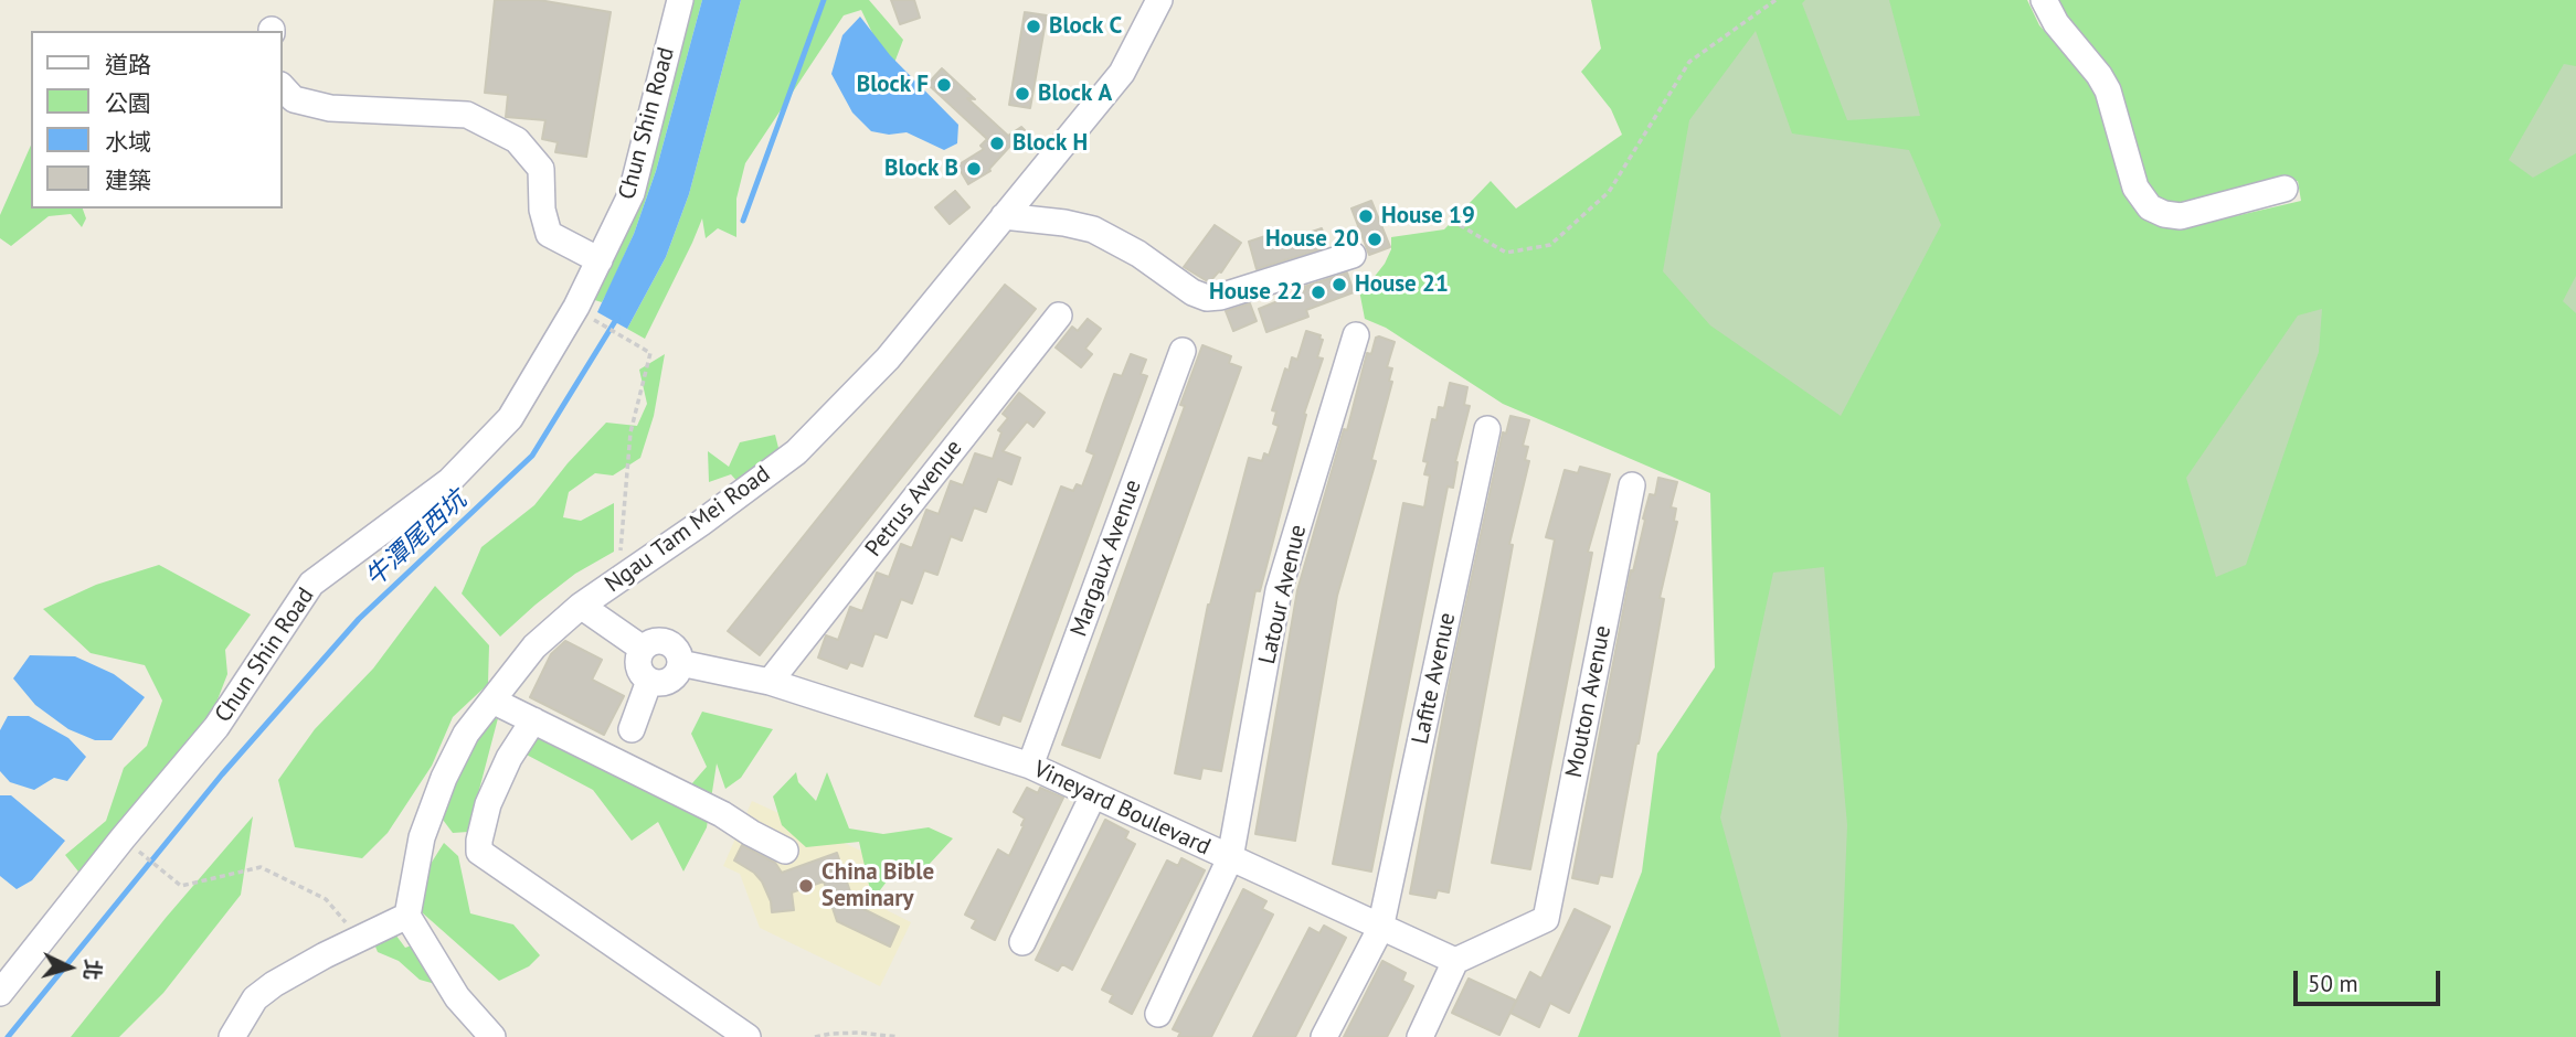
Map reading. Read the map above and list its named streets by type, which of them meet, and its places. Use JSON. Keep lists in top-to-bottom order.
{
  "streets": {
    "street": [
      "Chun Shin Road",
      "Petrus Avenue",
      "Ngau Tam Mei Road",
      "Margaux Avenue",
      "Latour Avenue",
      "Lafite Avenue",
      "Mouton Avenue",
      "Vineyard Boulevard"
    ]
  },
  "crossings": [
    ["Petrus Avenue", "Vineyard Boulevard"],
    ["Margaux Avenue", "Vineyard Boulevard"],
    ["Latour Avenue", "Vineyard Boulevard"],
    ["Lafite Avenue", "Vineyard Boulevard"],
    ["Mouton Avenue", "Vineyard Boulevard"]
  ],
  "water": ["牛潭尾西坑"],
  "places": [
    "Block C",
    "Block F",
    "Block A",
    "Block H",
    "Block B",
    "House 19",
    "House 20",
    "House 21",
    "House 22",
    "China Bible Seminary"
  ],
  "legend": [
    "道路",
    "公園",
    "水域",
    "建築"
  ],
  "scale_bar": "50 m",
  "north": "right"
}
